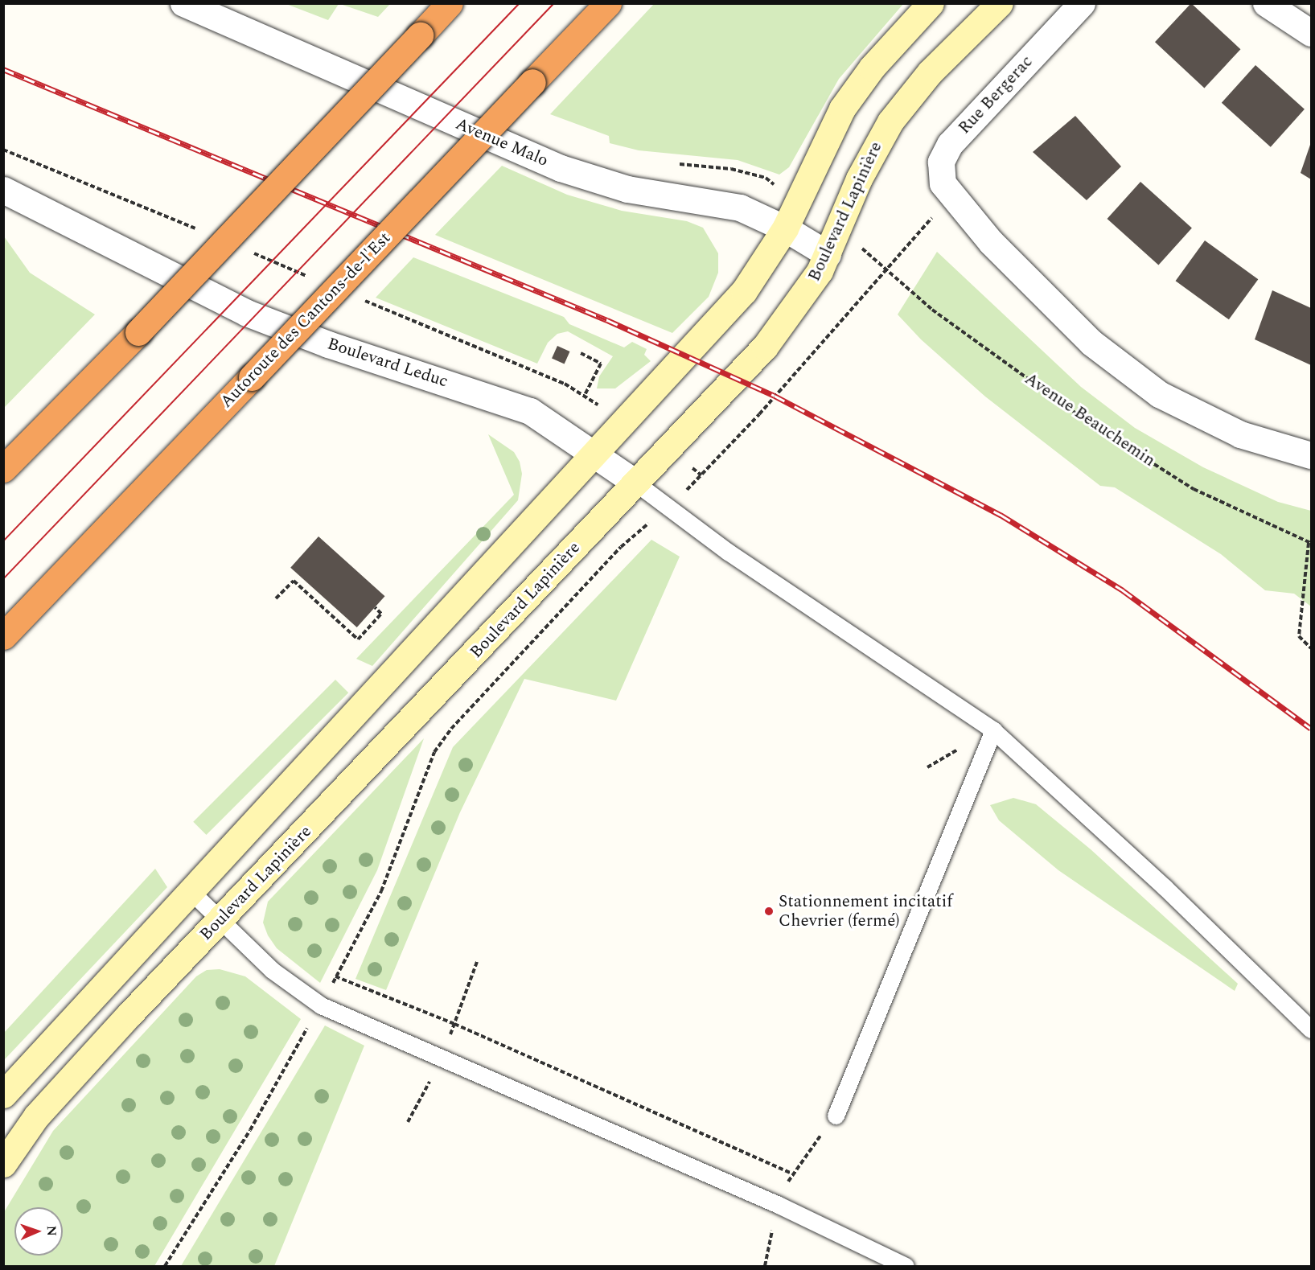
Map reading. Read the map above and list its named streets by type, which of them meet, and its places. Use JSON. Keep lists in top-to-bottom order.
{
  "streets": {
    "highway": ["Autoroute des Cantons-de-l'Est"],
    "main road": ["Boulevard Lapinière"],
    "street": ["Rue Bergerac", "Avenue Malo", "Boulevard Leduc"],
    "path": ["Avenue Beauchemin"]
  },
  "crossings": [
    ["Avenue Malo", "Boulevard Lapinière"],
    ["Boulevard Lapinière", "Boulevard Leduc"]
  ],
  "places": ["Stationnement incitatif Chevrier (fermé)"],
  "north": "right"
}
